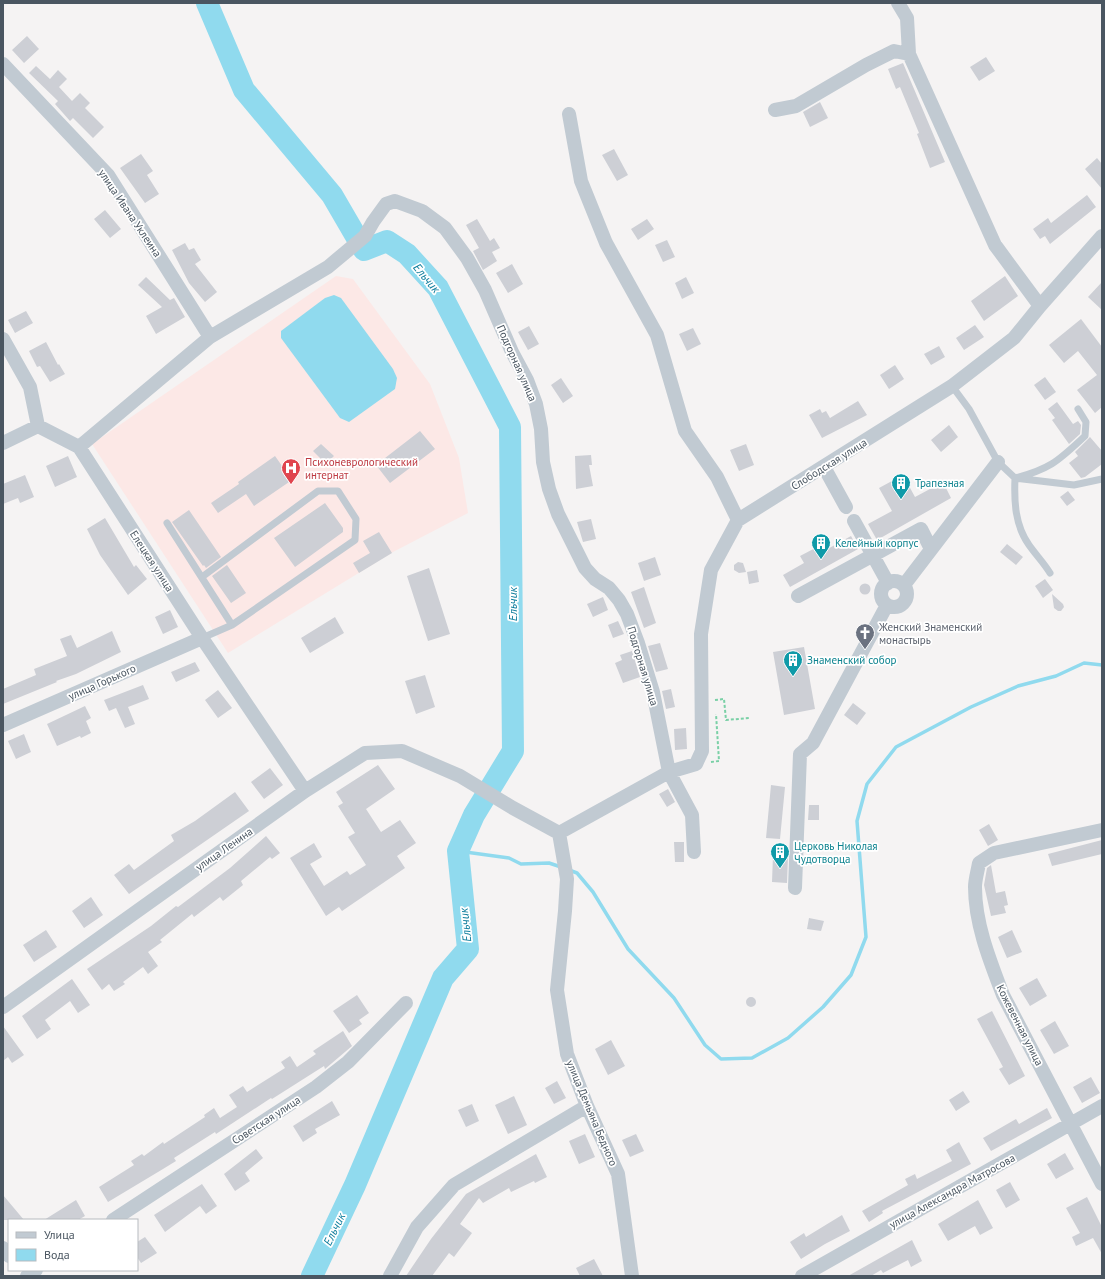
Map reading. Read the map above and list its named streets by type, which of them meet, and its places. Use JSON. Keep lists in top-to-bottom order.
{
  "streets": {
    "street": [
      "улица Ивана Уклеина",
      "Подгорная улица",
      "Слободская улица",
      "Елецкая улица",
      "улица Горького",
      "улица Ленина",
      "Кожевенная улица",
      "улица Демьяна Бедного",
      "Советская улица",
      "улица Александра Матросова"
    ]
  },
  "crossings": [
    ["улица Ивана Уклеина", "Подгорная улица"],
    ["Подгорная улица", "Елецкая улица"],
    ["Елецкая улица", "улица Горького"],
    ["Елецкая улица", "улица Ленина"],
    ["улица Ленина", "улица Демьяна Бедного"],
    ["Кожевенная улица", "улица Александра Матросова"]
  ],
  "water": ["Ельчик"],
  "places": {
    "hospital": ["Психоневрологический интернат"],
    "building": [
      "Трапезная",
      "Келейный корпус",
      "Знаменский собор",
      "Церковь Николая Чудотворца"
    ],
    "church": ["Женский Знаменский монастырь"]
  },
  "legend": ["Улица", "Вода"]
}
